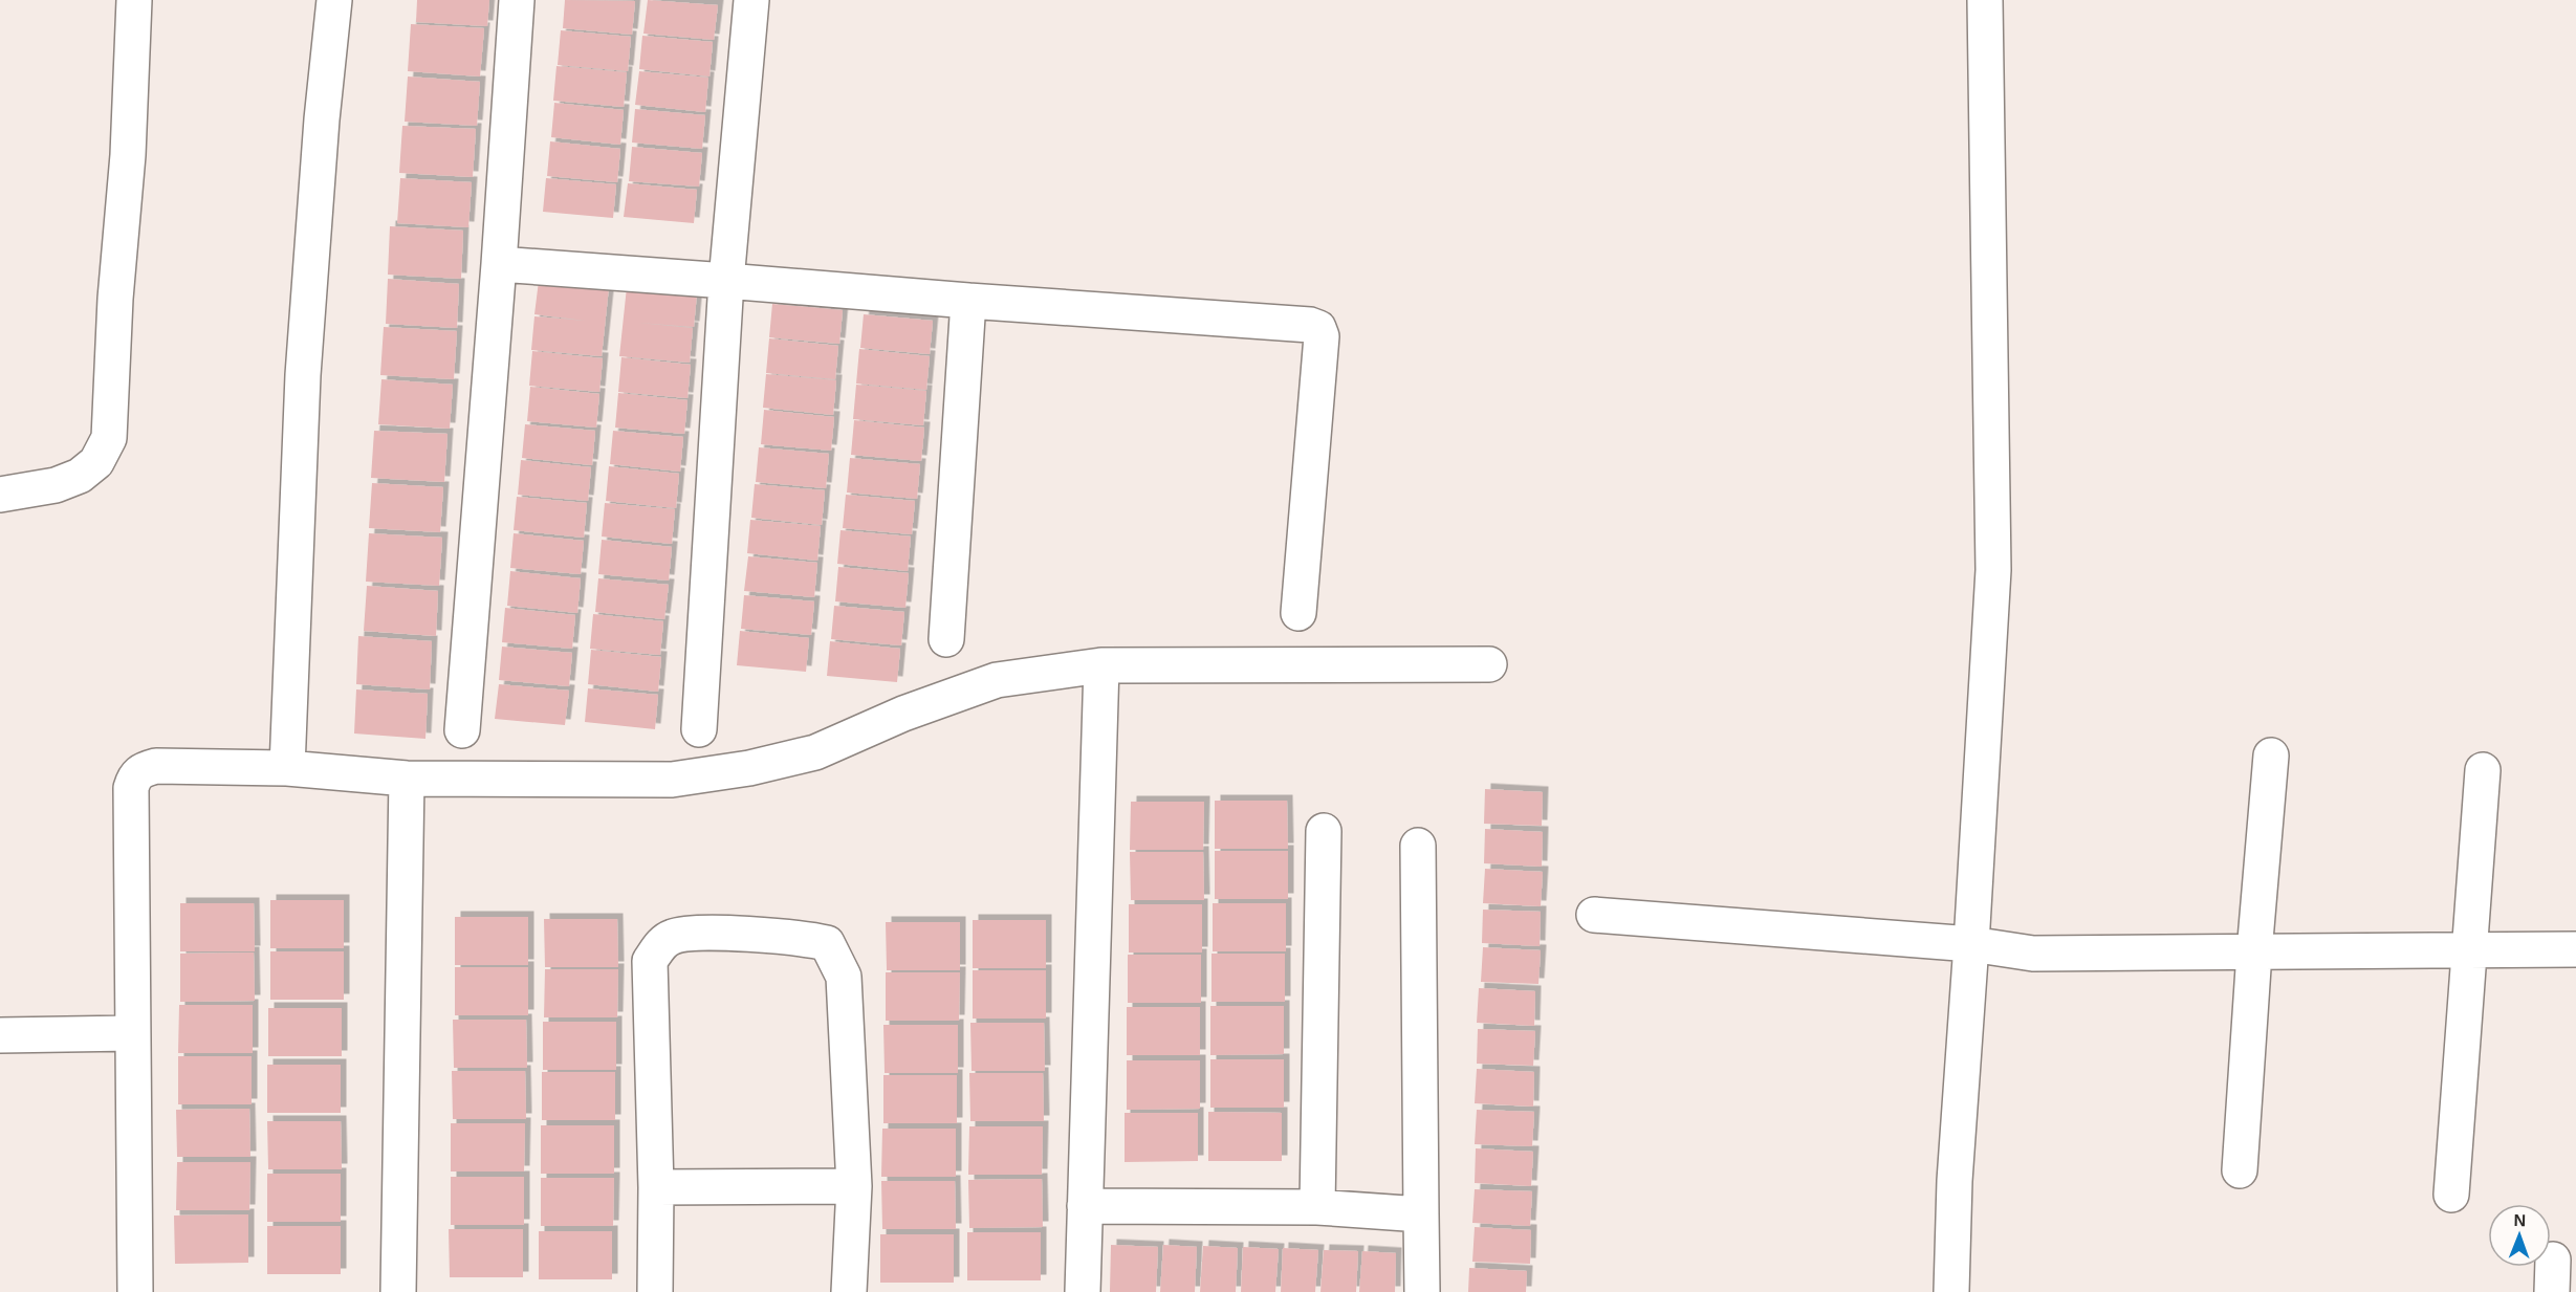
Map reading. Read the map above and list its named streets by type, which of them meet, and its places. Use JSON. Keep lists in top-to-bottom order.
{
  "north": "top"
}
